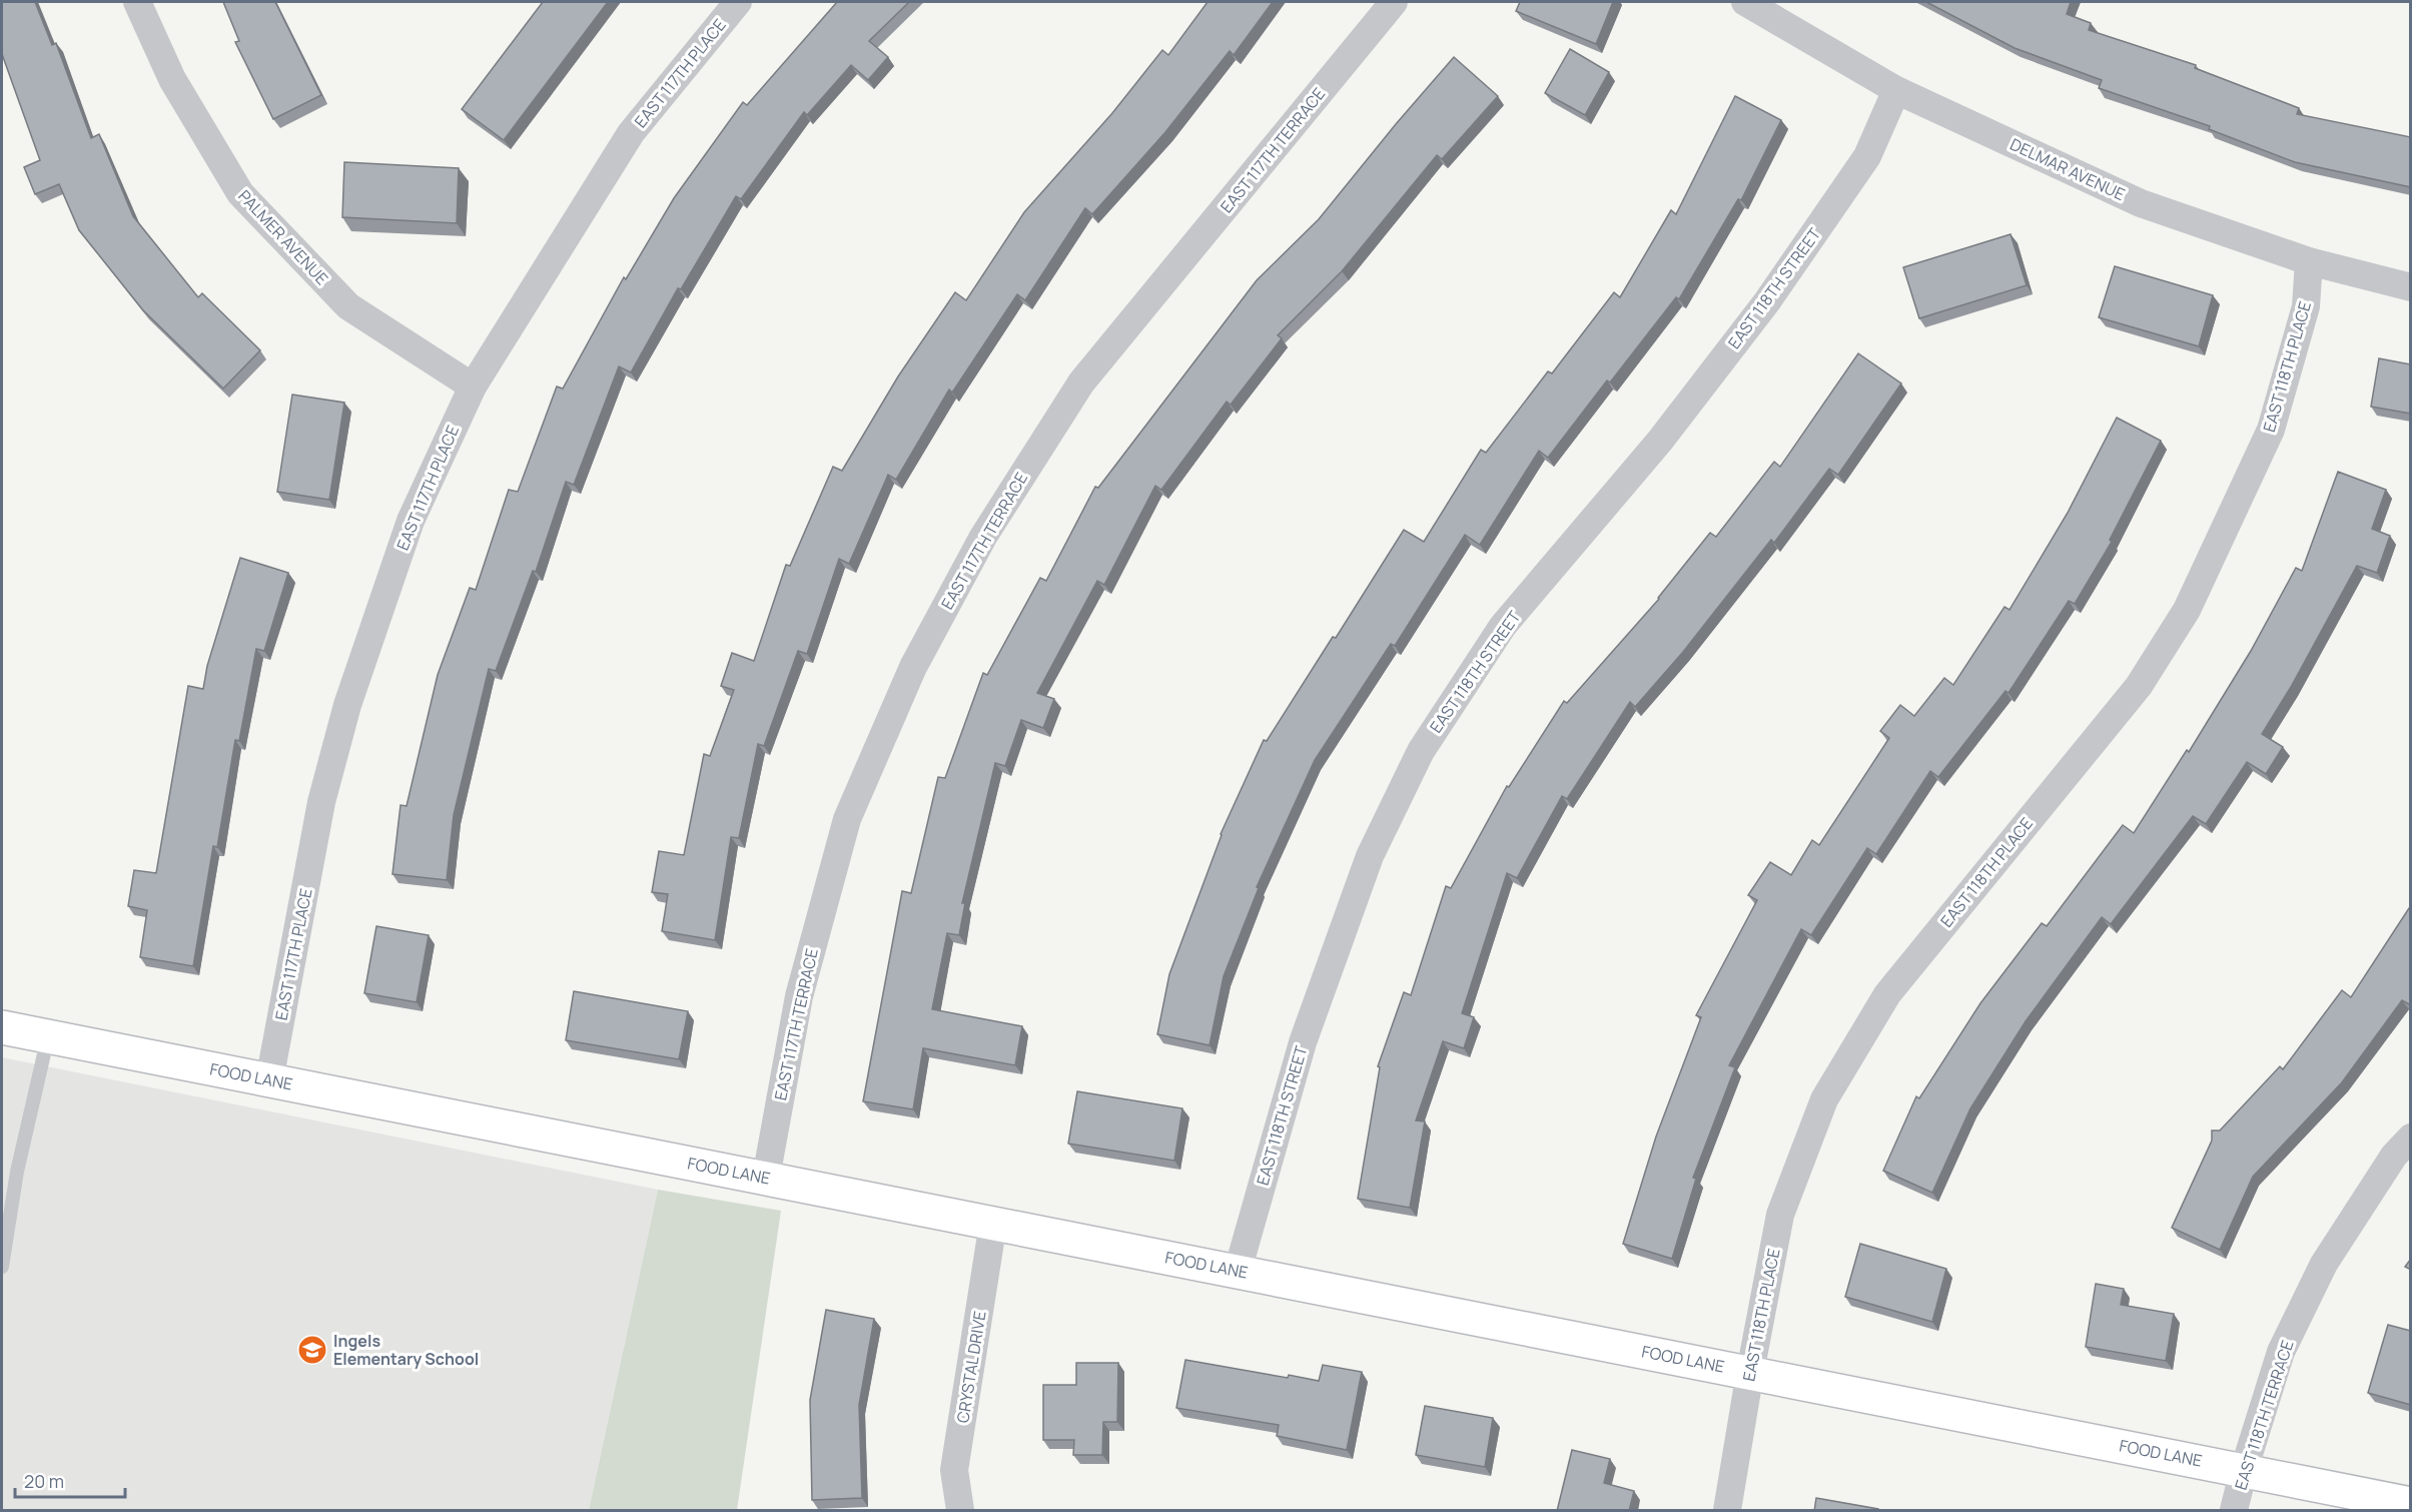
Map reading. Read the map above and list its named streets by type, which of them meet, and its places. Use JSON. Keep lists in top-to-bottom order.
{
  "streets": {
    "street": [
      "EAST 117TH PLACE",
      "EAST 117TH TERRACE",
      "DELMAR AVENUE",
      "PALMER AVENUE",
      "EAST 118TH STREET",
      "EAST 118TH PLACE",
      "FOOD LANE",
      "CRYSTAL DRIVE",
      "EAST 118TH TERRACE"
    ]
  },
  "crossings": [
    ["EAST 117TH PLACE", "PALMER AVENUE"],
    ["EAST 117TH PLACE", "FOOD LANE"],
    ["EAST 117TH TERRACE", "FOOD LANE"],
    ["DELMAR AVENUE", "EAST 118TH STREET"],
    ["DELMAR AVENUE", "EAST 118TH PLACE"],
    ["EAST 118TH STREET", "FOOD LANE"],
    ["EAST 118TH PLACE", "FOOD LANE"],
    ["FOOD LANE", "CRYSTAL DRIVE"],
    ["FOOD LANE", "EAST 118TH TERRACE"]
  ],
  "places": {
    "school or university": ["Ingels Elementary School"]
  },
  "scale_bar": "20 m"
}
